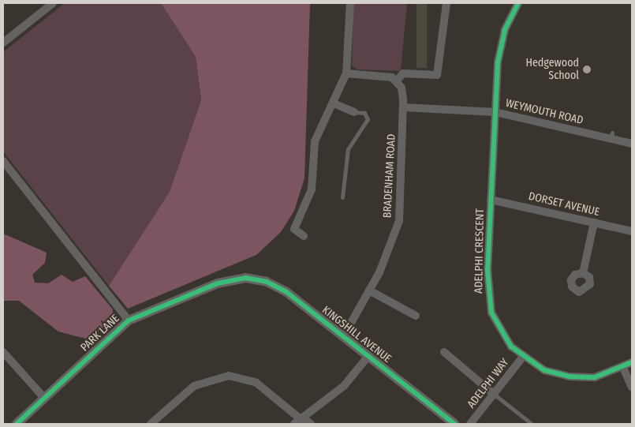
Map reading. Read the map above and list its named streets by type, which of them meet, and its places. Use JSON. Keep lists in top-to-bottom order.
{
  "streets": {
    "street": [
      "WEYMOUTH ROAD",
      "BRADENHAM ROAD",
      "DORSET AVENUE",
      "ADELPHI CRESCENT",
      "PARK LANE",
      "KINGSHILL AVENUE",
      "ADELPHI WAY"
    ]
  },
  "crossings": [
    ["WEYMOUTH ROAD", "BRADENHAM ROAD"],
    ["WEYMOUTH ROAD", "ADELPHI CRESCENT"],
    ["BRADENHAM ROAD", "KINGSHILL AVENUE"],
    ["DORSET AVENUE", "ADELPHI CRESCENT"],
    ["ADELPHI CRESCENT", "ADELPHI WAY"],
    ["PARK LANE", "KINGSHILL AVENUE"]
  ],
  "places": ["Hedgewood School"]
}
